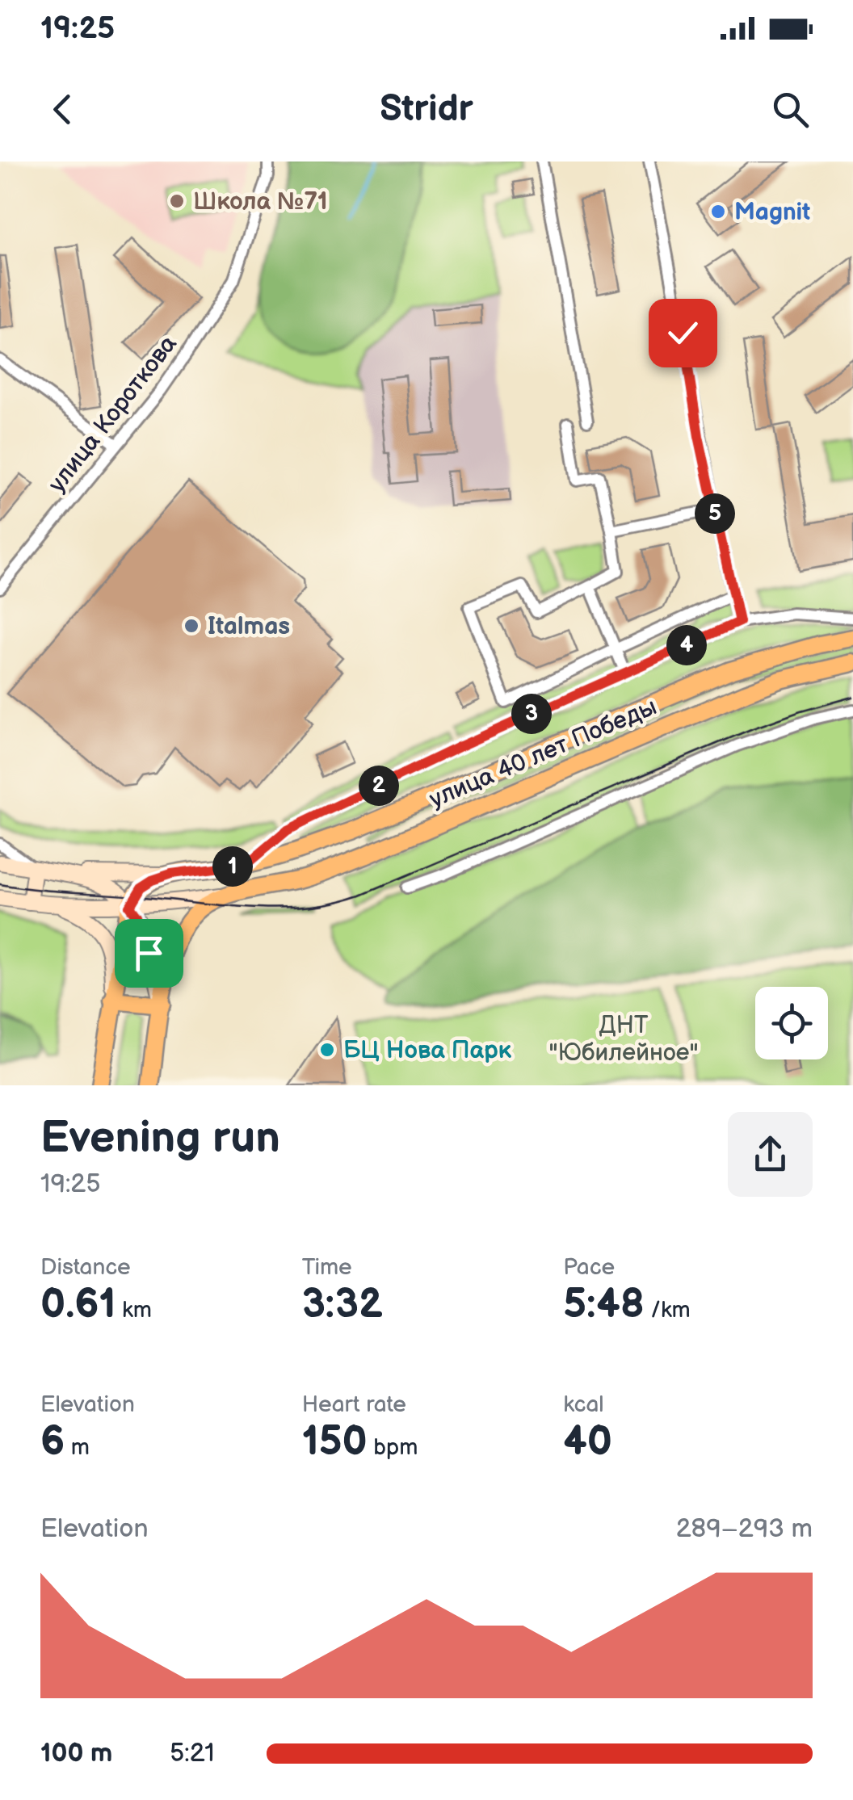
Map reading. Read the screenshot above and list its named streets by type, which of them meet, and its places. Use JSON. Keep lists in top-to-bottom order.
{
  "streets": {
    "main road": ["улица 40 лет Победы"],
    "street": ["улица Короткова"]
  },
  "parks": ["ДНТ \"Юбилейное\""],
  "places": [
    "Школа №71",
    "Magnit",
    "Italmas",
    "БЦ Нова Парк"
  ],
  "page": {
    "status": "19:25",
    "header": "Stridr",
    "pins": [
      "5",
      "4",
      "3",
      "2",
      "1"
    ],
    "heading": ["Evening run", "19:25"],
    "stats": [
      ["Distance", "0.61 km"],
      ["Time", "3:32"],
      ["Pace", "5:48 /km"],
      ["Elevation", "6 m"],
      ["Heart rate", "150 bpm"],
      ["kcal", "40"]
    ],
    "chart": ["Elevation", "289–293 m"],
    "list": [
      {
        "name": "100 m",
        "note": "5:21"
      }
    ]
  }
}
